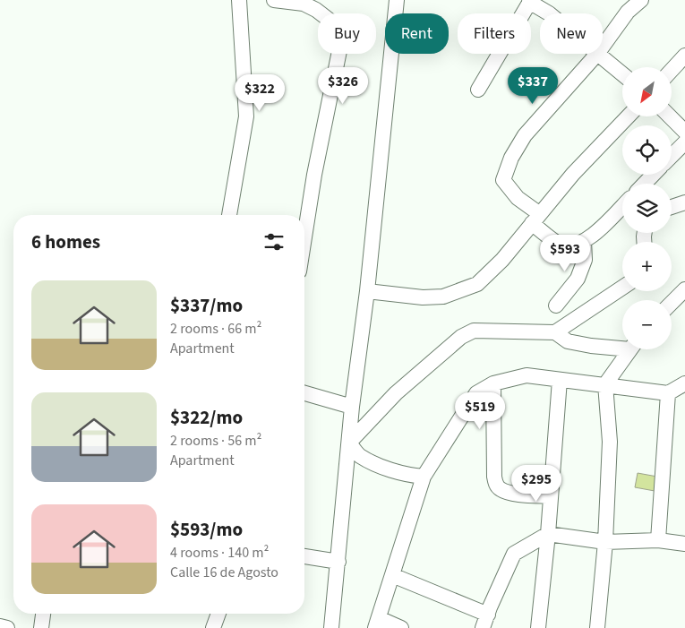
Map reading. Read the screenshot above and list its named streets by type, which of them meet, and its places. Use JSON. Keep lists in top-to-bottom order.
{
  "north": "bottom left",
  "page": {
    "chip": [
      "Buy",
      "Rent",
      "Filters",
      "New"
    ],
    "map_buttons": ["+", "−"],
    "price": [
      "$326",
      "$337",
      "$322",
      "$593",
      "$519",
      "$295"
    ],
    "heading": "6 homes",
    "list": [
      {
        "name": "$337/mo",
        "note": "2 rooms · 66 m² · Apartment"
      },
      {
        "name": "$322/mo",
        "note": "2 rooms · 56 m² · Apartment"
      },
      {
        "name": "$593/mo",
        "note": "4 rooms · 140 m² · Calle 16 de Agosto"
      }
    ]
  }
}
